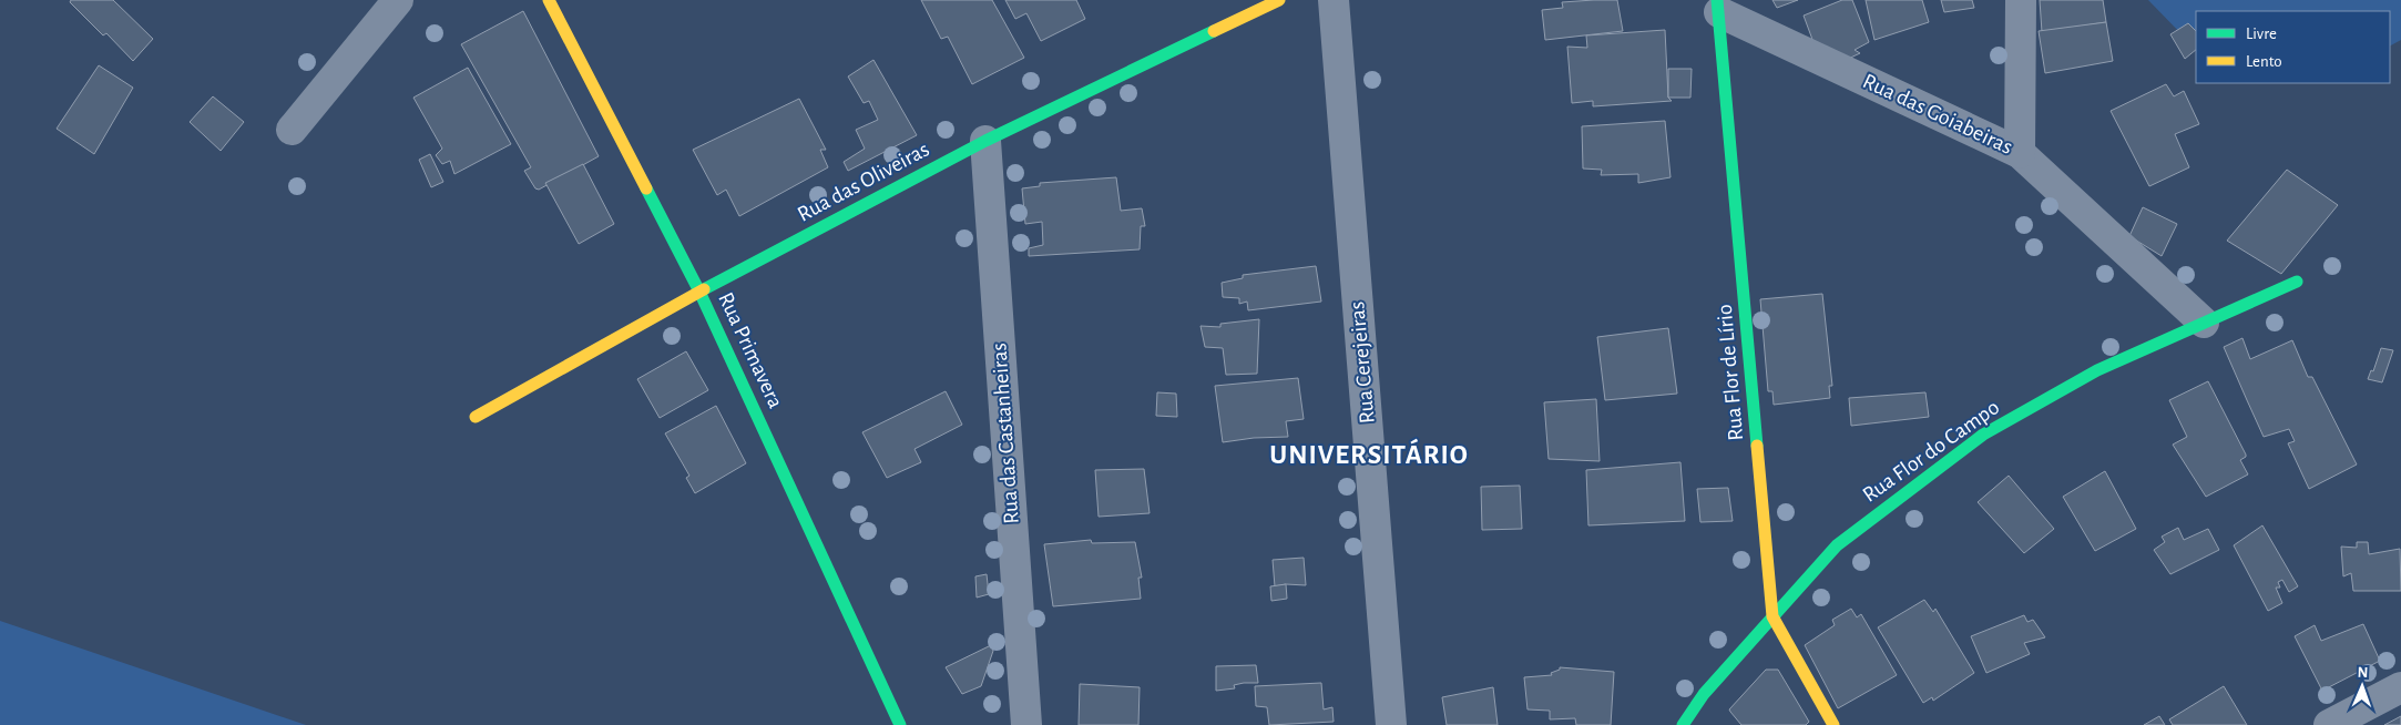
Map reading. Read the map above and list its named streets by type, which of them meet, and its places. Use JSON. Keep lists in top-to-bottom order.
{
  "streets": {
    "street": [
      "Rua das Goiabeiras",
      "Rua das Oliveiras",
      "Rua Primavera",
      "Rua Cerejeiras",
      "Rua Flor de Lírio",
      "Rua das Castanheiras",
      "Rua Flor do Campo"
    ]
  },
  "crossings": [
    ["Rua das Goiabeiras", "Rua Flor de Lírio"],
    ["Rua das Goiabeiras", "Rua Flor do Campo"],
    ["Rua das Oliveiras", "Rua Primavera"],
    ["Rua das Oliveiras", "Rua das Castanheiras"],
    ["Rua Flor de Lírio", "Rua Flor do Campo"]
  ],
  "districts": ["UNIVERSITÁRIO"],
  "legend": ["Livre", "Lento"],
  "north": "top"
}
